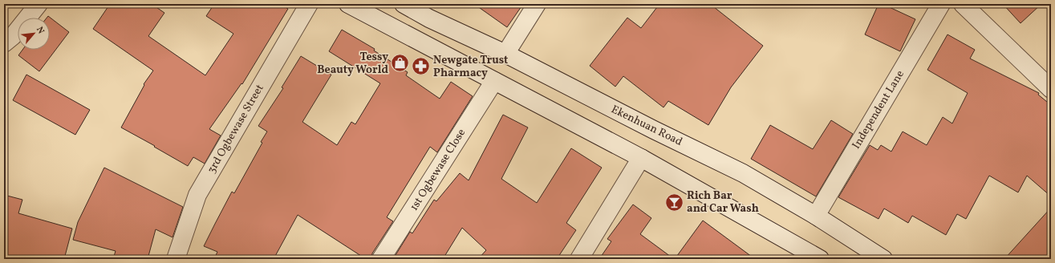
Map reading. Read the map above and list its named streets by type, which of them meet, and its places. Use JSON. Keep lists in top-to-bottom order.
{
  "streets": {
    "street": [
      "Independent Lane",
      "Ekenhuan Road",
      "3rd Ogbewase Street",
      "1st Ogbewase Close"
    ]
  },
  "crossings": [
    ["Independent Lane", "Ekenhuan Road"]
  ],
  "places": {
    "shop": ["Tessy Beauty World"],
    "pharmacy": ["Newgate Trust Pharmacy"],
    "bar": ["Rich Bar and Car Wash"]
  },
  "north": "top right"
}
